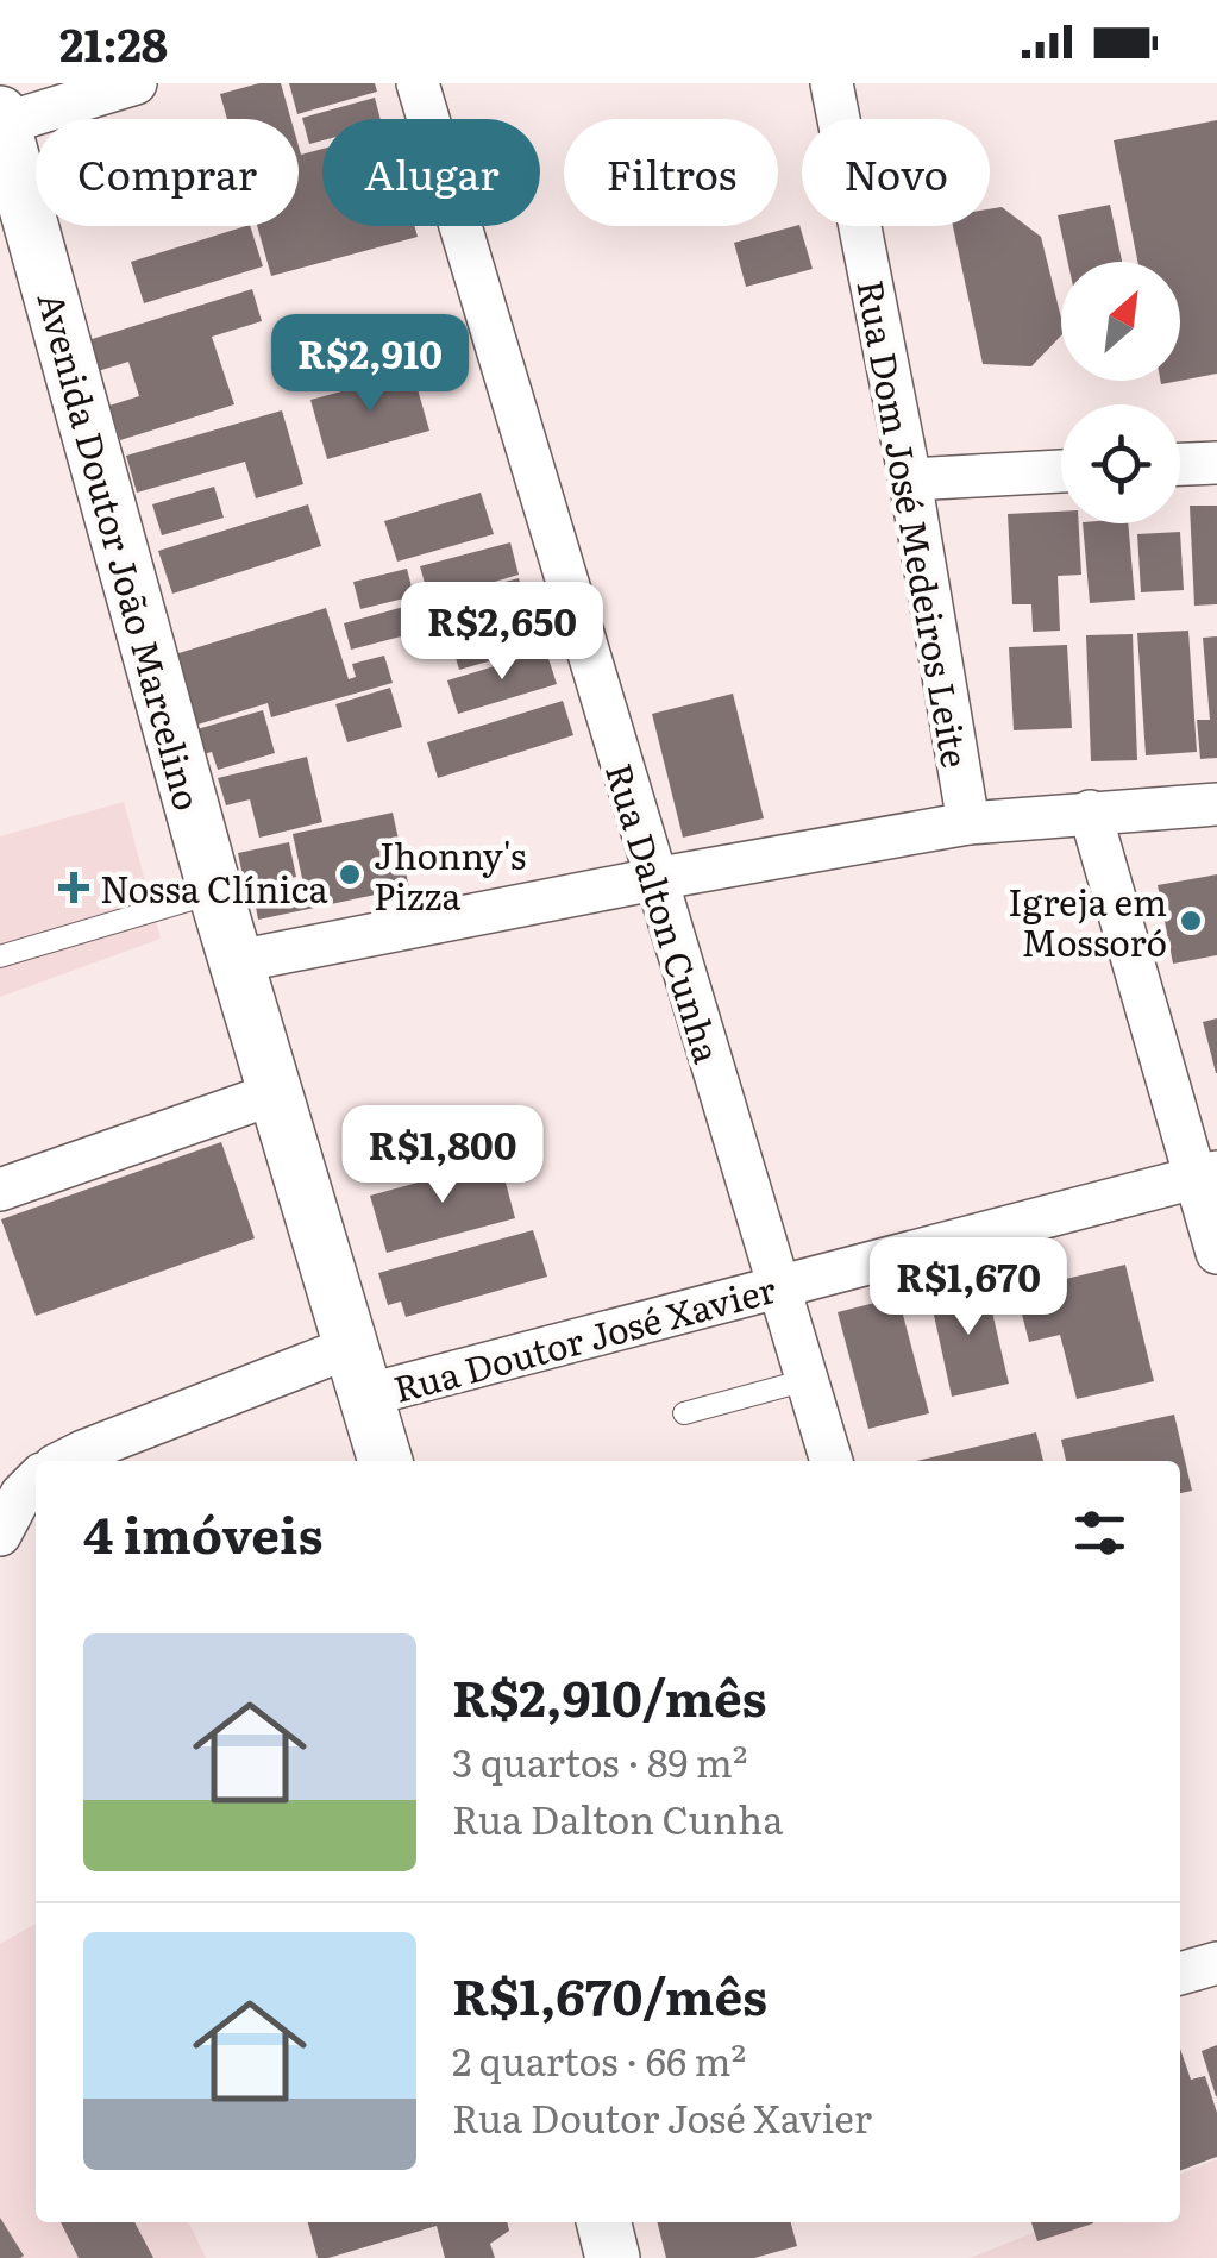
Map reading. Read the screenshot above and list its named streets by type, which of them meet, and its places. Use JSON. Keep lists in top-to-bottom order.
{
  "streets": {
    "street": [
      "Rua Dom José Medeiros Leite",
      "Avenida Doutor João Marcelino",
      "Rua Dalton Cunha",
      "Rua Doutor José Xavier"
    ]
  },
  "crossings": [
    ["Avenida Doutor João Marcelino", "Rua Doutor José Xavier"],
    ["Rua Dalton Cunha", "Rua Doutor José Xavier"]
  ],
  "places": {
    "other": ["Jhonny's Pizza", "Igreja em Mossoró"],
    "health": ["Nossa Clínica"]
  },
  "north": "top right",
  "page": {
    "status": "21:28",
    "chip": [
      "Comprar",
      "Alugar",
      "Filtros",
      "Novo"
    ],
    "price": [
      "R$2,910",
      "R$2,650",
      "R$1,800",
      "R$1,670"
    ],
    "heading": "4 imóveis",
    "list": [
      {
        "name": "R$2,910/mês",
        "note": "3 quartos · 89 m² · Rua Dalton Cunha"
      },
      {
        "name": "R$1,670/mês",
        "note": "2 quartos · 66 m² · Rua Doutor José Xavier"
      }
    ]
  }
}
